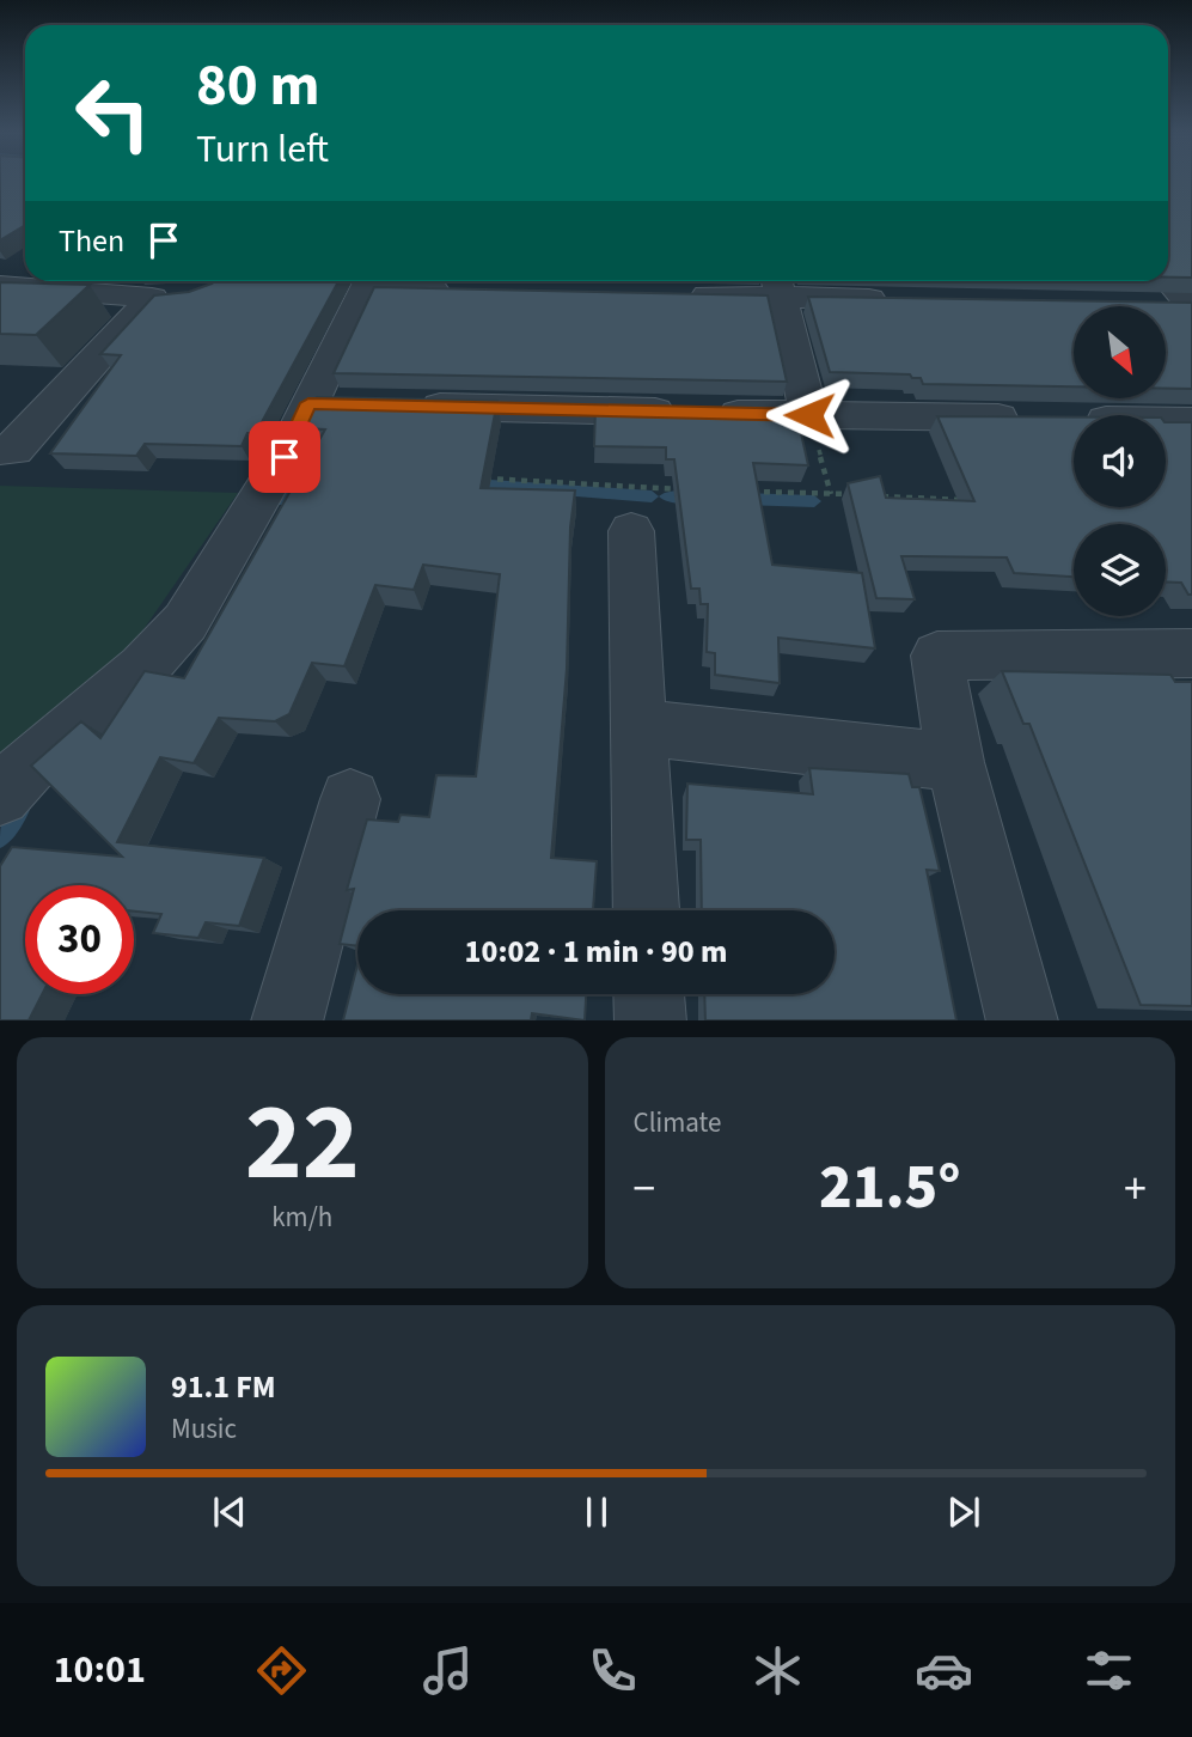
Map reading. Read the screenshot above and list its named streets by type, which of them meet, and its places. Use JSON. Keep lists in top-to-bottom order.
{
  "north": "bottom right",
  "page": {
    "turn": ["80 m", "Turn left"],
    "then": "Then",
    "limit": "30",
    "trip": "10:02 · 1 min · 90 m",
    "tile": [
      ["22", "km/h"],
      "Climate"
    ],
    "heat": ["−", "21.5°", "+"],
    "song": ["91.1 FM", "Music"],
    "tabs": "10:01"
  }
}
